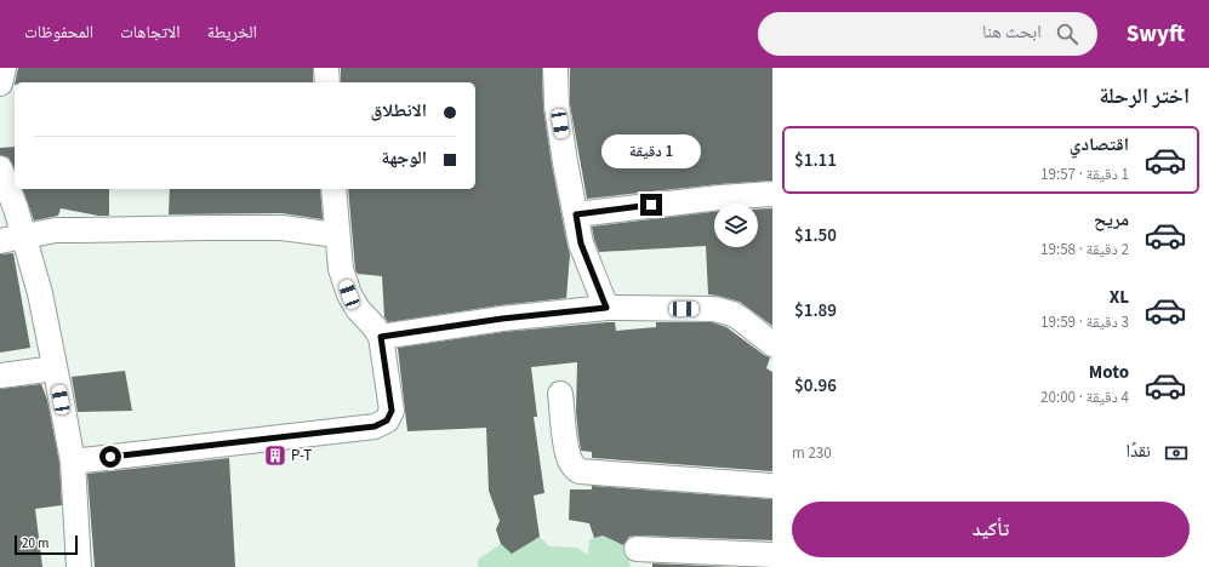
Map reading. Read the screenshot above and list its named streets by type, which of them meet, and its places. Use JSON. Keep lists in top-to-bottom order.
{
  "places": {
    "building": ["P-T"]
  },
  "scale_bar": "20 m",
  "page": {
    "header": "Swyft",
    "search": "ابحث هنا",
    "nav": ["الخريطة", "الاتجاهات", "المحفوظات"],
    "heading": "اختر الرحلة",
    "banner": ["الانطلاق", "الوجهة"],
    "list": [
      {
        "name": "اقتصادي",
        "note": "1 دقيقة · 19:57",
        "value": "$1.11"
      },
      {
        "name": "مريح",
        "note": "2 دقيقة · 19:58",
        "value": "$1.50"
      },
      {
        "name": "XL",
        "note": "3 دقيقة · 19:59",
        "value": "$1.89"
      },
      {
        "name": "Moto",
        "note": "4 دقيقة · 20:00",
        "value": "$0.96"
      }
    ],
    "bubble": "1 دقيقة",
    "pay": ["نقدًا", "230 m"],
    "buttons": "تأكيد",
    "scale": "20 m"
  }
}
